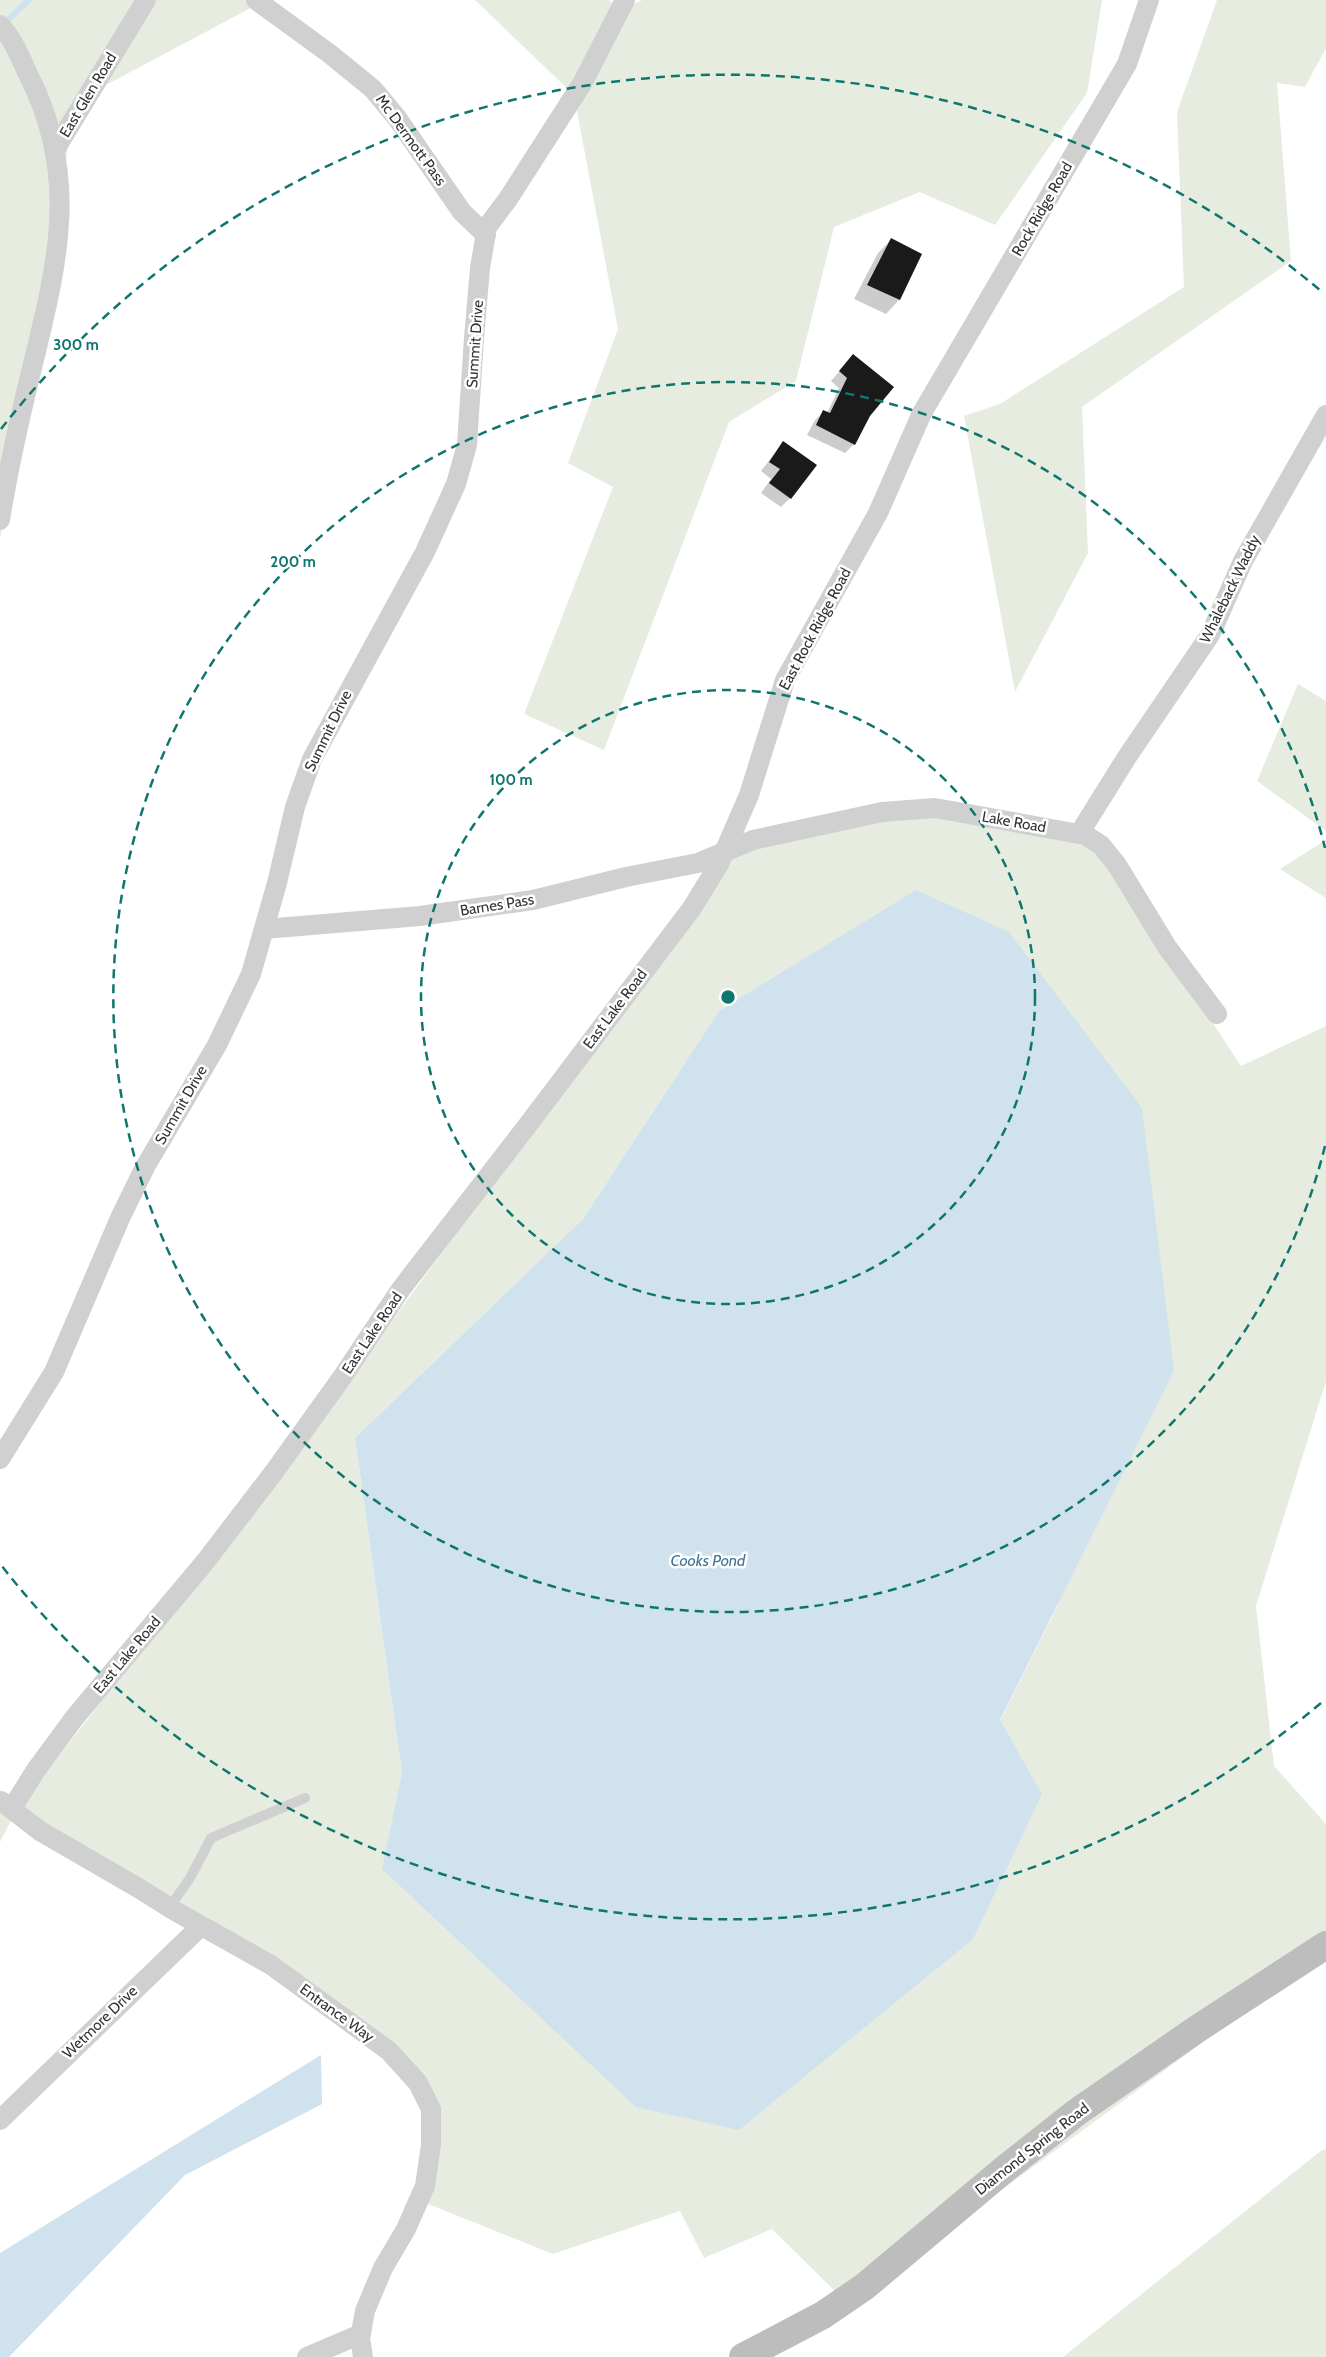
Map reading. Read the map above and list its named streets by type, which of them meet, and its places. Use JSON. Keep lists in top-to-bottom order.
{
  "streets": {
    "street": [
      "East Glen Road",
      "Mc Dermott Pass",
      "Rock Ridge Road",
      "Summit Drive",
      "Whaleback Waddy",
      "East Rock Ridge Road",
      "Lake Road",
      "Barnes Pass",
      "East Lake Road",
      "Entrance Way",
      "Wetmore Drive",
      "Diamond Spring Road"
    ]
  },
  "crossings": [
    ["Mc Dermott Pass", "Summit Drive"],
    ["Rock Ridge Road", "East Rock Ridge Road"],
    ["Summit Drive", "Barnes Pass"],
    ["Whaleback Waddy", "Lake Road"],
    ["East Rock Ridge Road", "Lake Road"],
    ["East Rock Ridge Road", "Barnes Pass"],
    ["East Rock Ridge Road", "East Lake Road"],
    ["Lake Road", "Barnes Pass"],
    ["Lake Road", "East Lake Road"],
    ["Barnes Pass", "East Lake Road"],
    ["East Lake Road", "Entrance Way"],
    ["Entrance Way", "Wetmore Drive"]
  ],
  "water": ["Cooks Pond"],
  "rings": ["300 m", "200 m", "100 m"]
}
